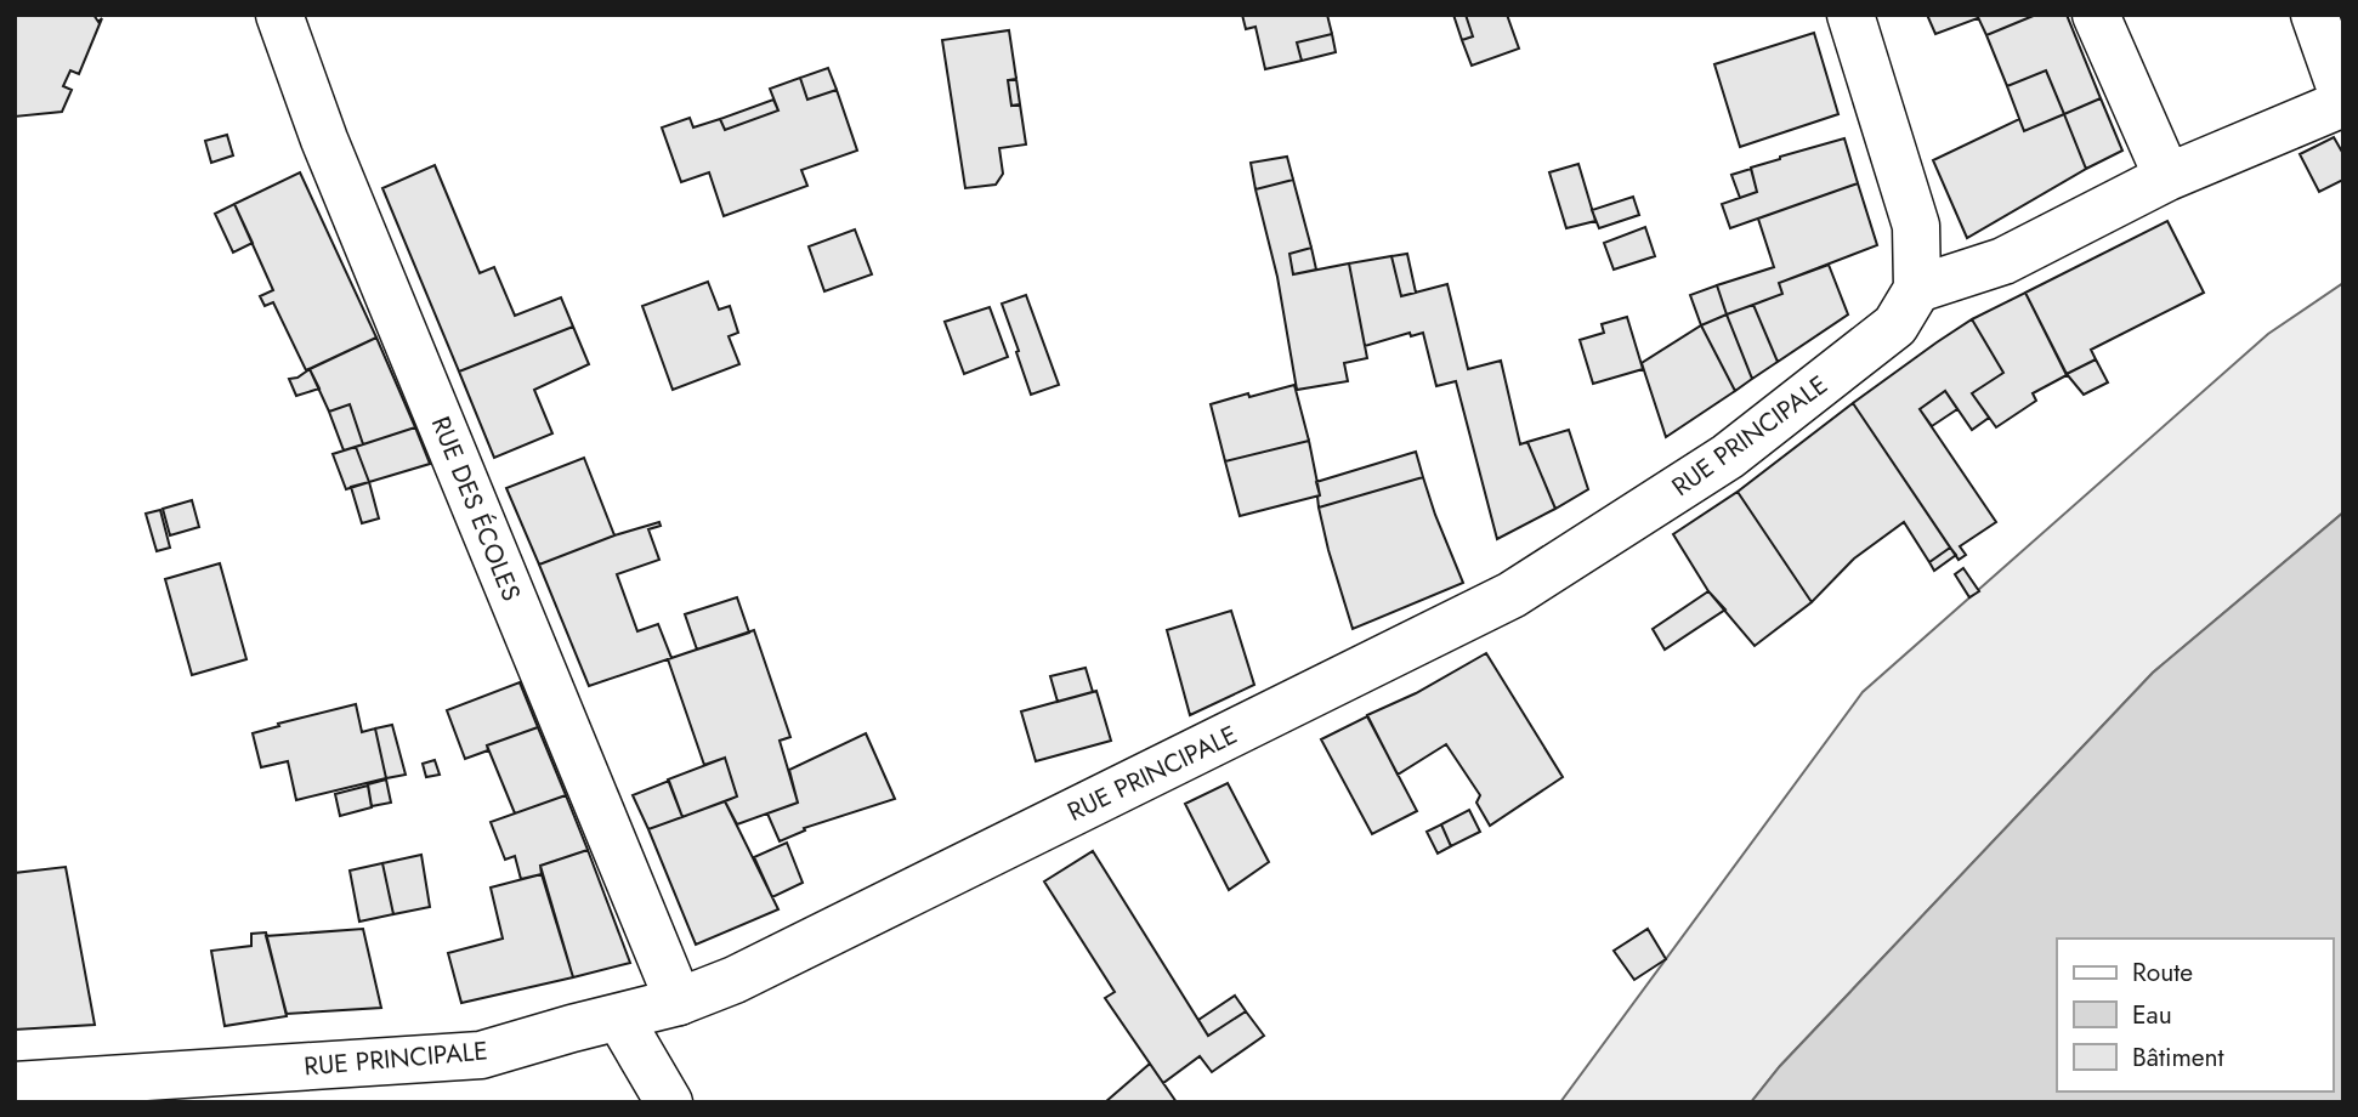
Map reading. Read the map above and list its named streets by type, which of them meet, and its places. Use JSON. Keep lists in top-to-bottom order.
{
  "streets": {
    "street": ["RUE PRINCIPALE", "RUE DES ÉCOLES"]
  },
  "crossings": [
    ["RUE PRINCIPALE", "RUE DES ÉCOLES"]
  ],
  "legend": ["Route", "Eau", "Bâtiment"]
}
